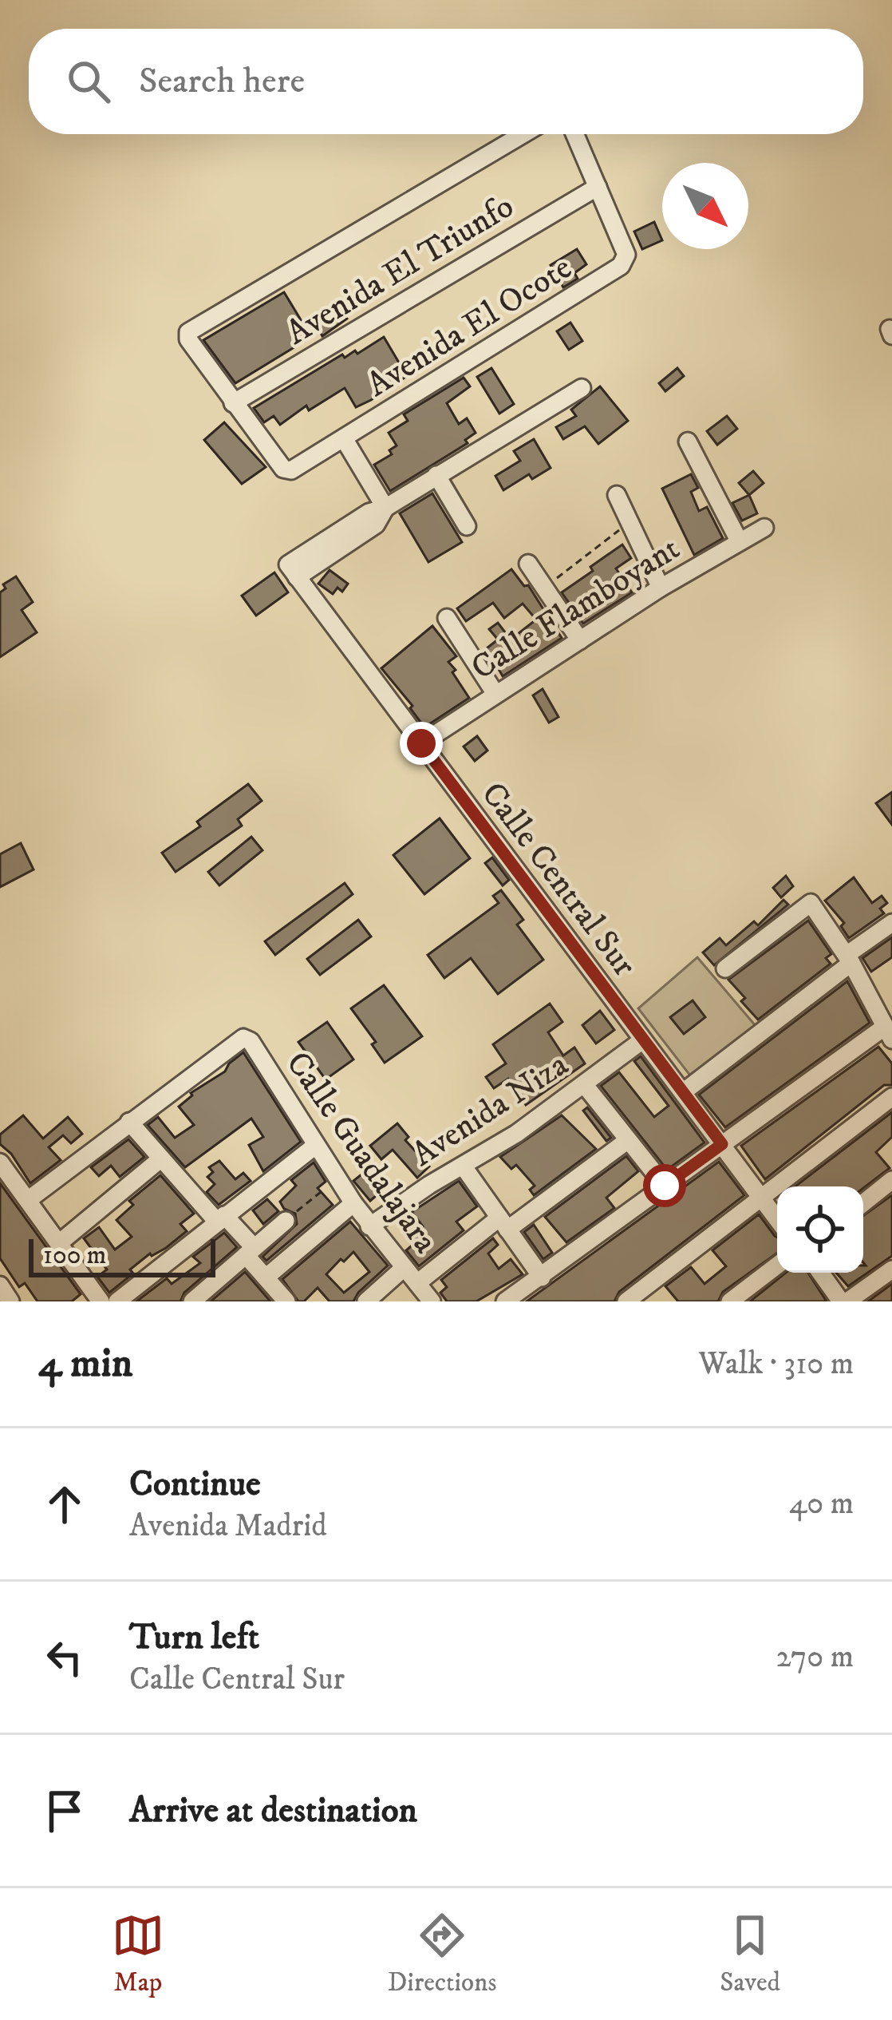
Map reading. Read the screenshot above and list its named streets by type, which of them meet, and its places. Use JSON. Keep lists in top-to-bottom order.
{
  "streets": {
    "street": [
      "Avenida El Triunfo",
      "Avenida El Ocote",
      "Calle Flamboyant",
      "Calle Central Sur",
      "Avenida Niza",
      "Calle Guadalajara"
    ]
  },
  "crossings": [
    ["Avenida El Triunfo", "Avenida El Ocote"],
    ["Calle Flamboyant", "Calle Central Sur"],
    ["Calle Central Sur", "Avenida Niza"],
    ["Avenida Niza", "Calle Guadalajara"]
  ],
  "scale_bar": "100 m",
  "north": "bottom right",
  "page": {
    "search": "Search here",
    "scale": "100 m",
    "heading": ["4 min", "Walk · 310 m"],
    "list": [
      ["Continue", "Avenida Madrid", "40 m"],
      ["Turn left", "Calle Central Sur", "270 m"],
      "Arrive at destination"
    ],
    "nav": ["Map", "Directions", "Saved"]
  }
}
